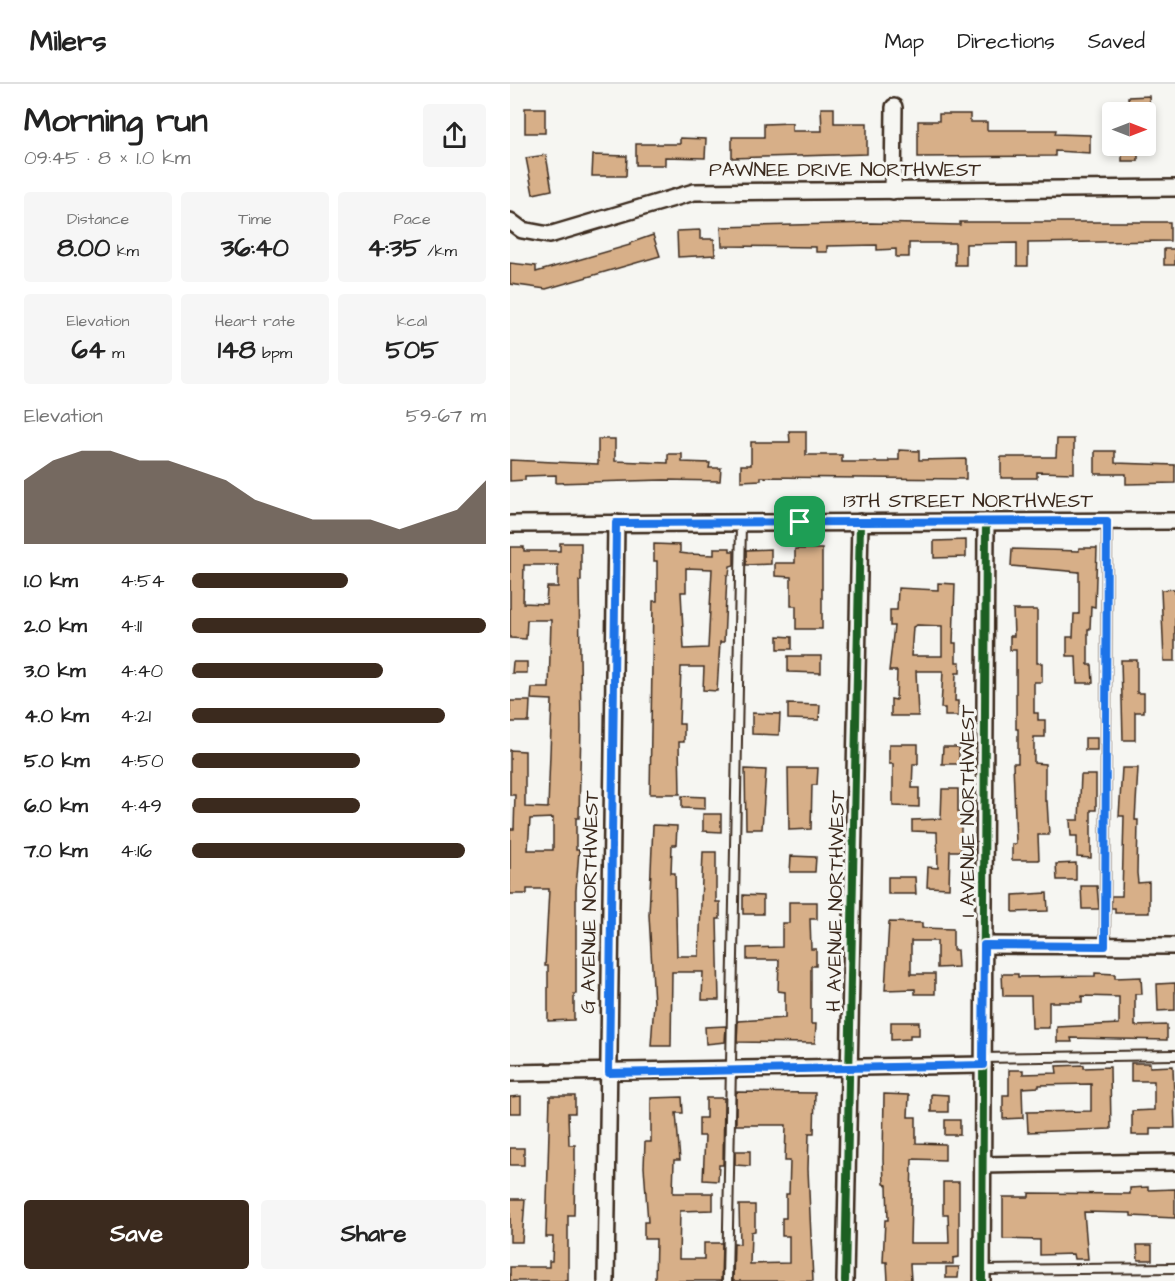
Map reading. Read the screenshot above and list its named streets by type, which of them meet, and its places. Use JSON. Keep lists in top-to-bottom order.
{
  "streets": {
    "street": [
      "PAWNEE DRIVE NORTHWEST",
      "13TH STREET NORTHWEST",
      "I AVENUE NORTHWEST",
      "H AVENUE NORTHWEST",
      "G AVENUE NORTHWEST"
    ]
  },
  "crossings": [
    ["13TH STREET NORTHWEST", "I AVENUE NORTHWEST"],
    ["13TH STREET NORTHWEST", "H AVENUE NORTHWEST"],
    ["13TH STREET NORTHWEST", "G AVENUE NORTHWEST"]
  ],
  "north": "right",
  "page": {
    "header": "Milers",
    "nav": ["Map", "Directions", "Saved"],
    "heading": ["Morning run", "09:45 · 8 × 1.0 km"],
    "stats": [
      ["Distance", "8.00 km"],
      ["Time", "36:40"],
      ["Pace", "4:35 /km"],
      ["Elevation", "64 m"],
      ["Heart rate", "148 bpm"],
      ["kcal", "505"]
    ],
    "chart": ["Elevation", "59–67 m"],
    "list": [
      {
        "name": "1.0 km",
        "note": "4:54"
      },
      {
        "name": "2.0 km",
        "note": "4:11"
      },
      {
        "name": "3.0 km",
        "note": "4:40"
      },
      {
        "name": "4.0 km",
        "note": "4:21"
      },
      {
        "name": "5.0 km",
        "note": "4:50"
      },
      {
        "name": "6.0 km",
        "note": "4:49"
      },
      {
        "name": "7.0 km",
        "note": "4:16"
      }
    ],
    "buttons": ["Save", "Share"]
  }
}
